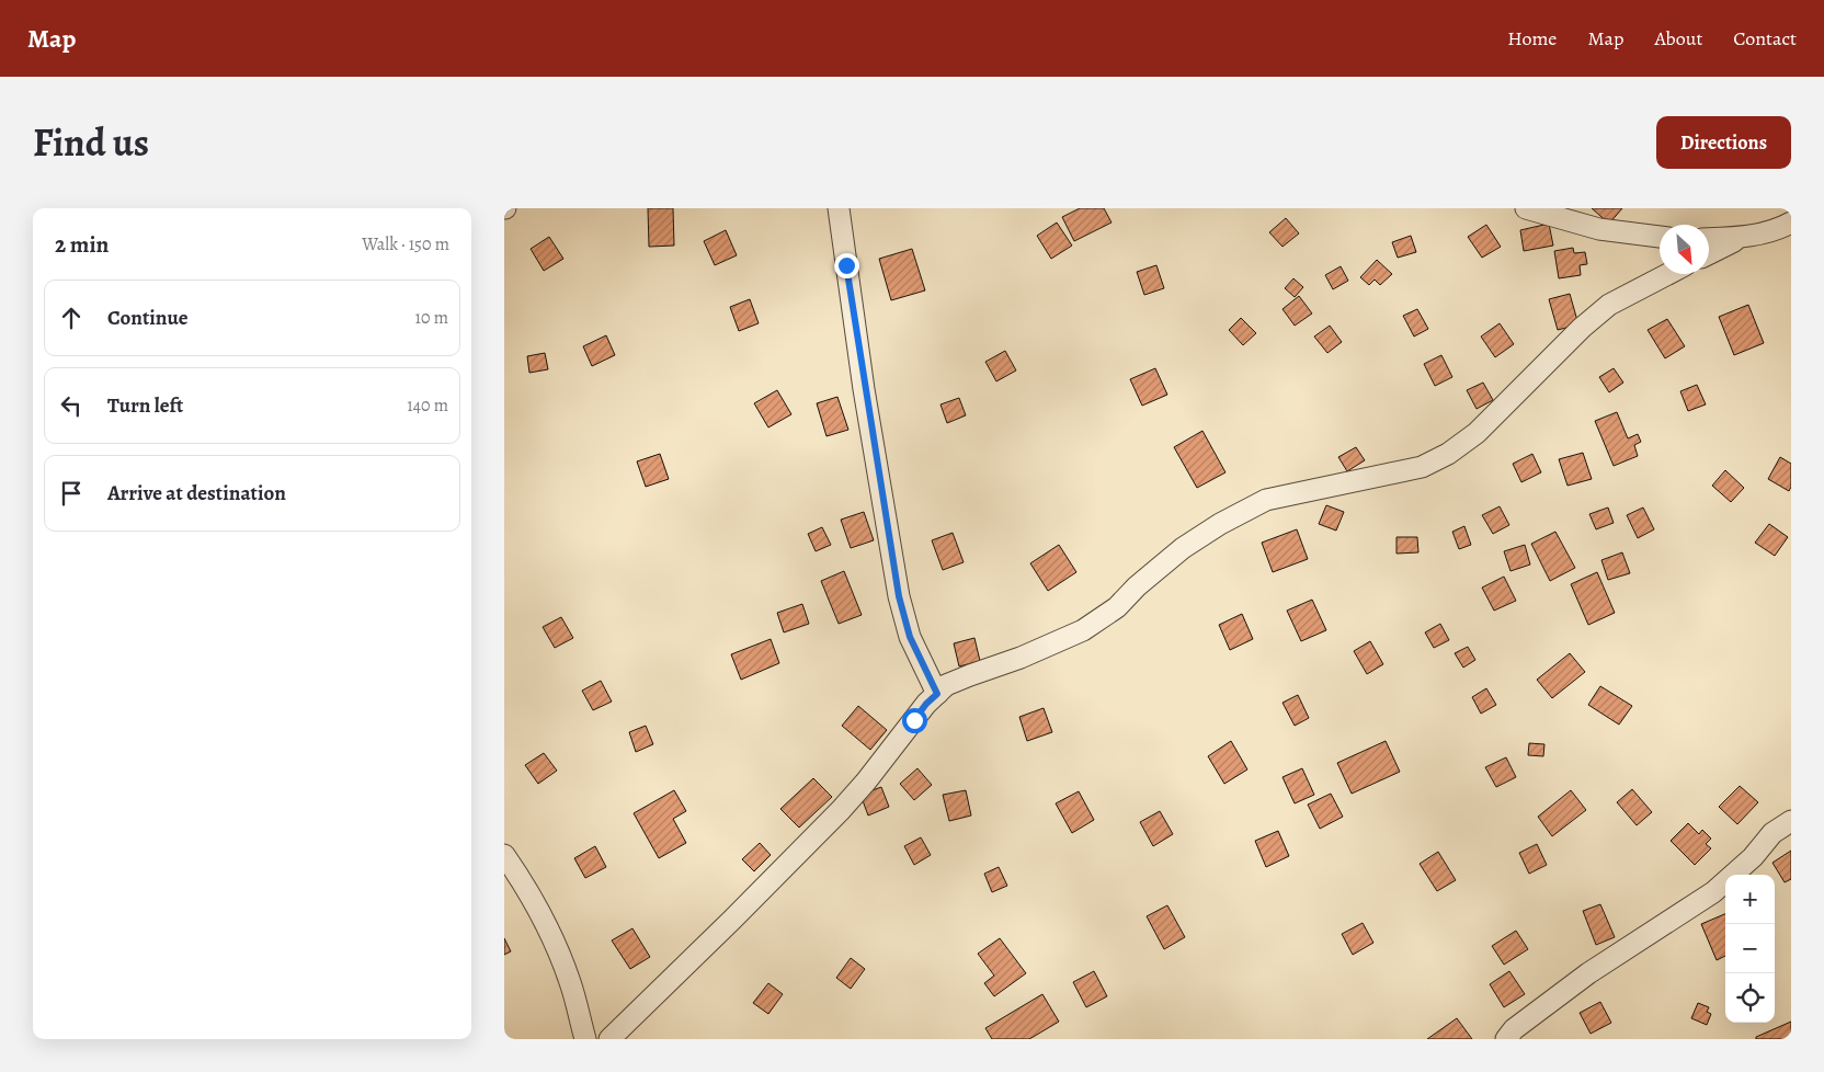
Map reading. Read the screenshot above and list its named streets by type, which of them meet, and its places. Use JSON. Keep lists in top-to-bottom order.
{
  "north": "bottom right",
  "page": {
    "header": "Map",
    "nav": [
      "Home",
      "Map",
      "About",
      "Contact"
    ],
    "title": "Find us",
    "buttons": "Directions",
    "heading": ["2 min", "Walk · 150 m"],
    "list": [
      ["Continue", "10 m"],
      ["Turn left", "140 m"],
      "Arrive at destination"
    ],
    "map_buttons": ["+", "−"]
  }
}
